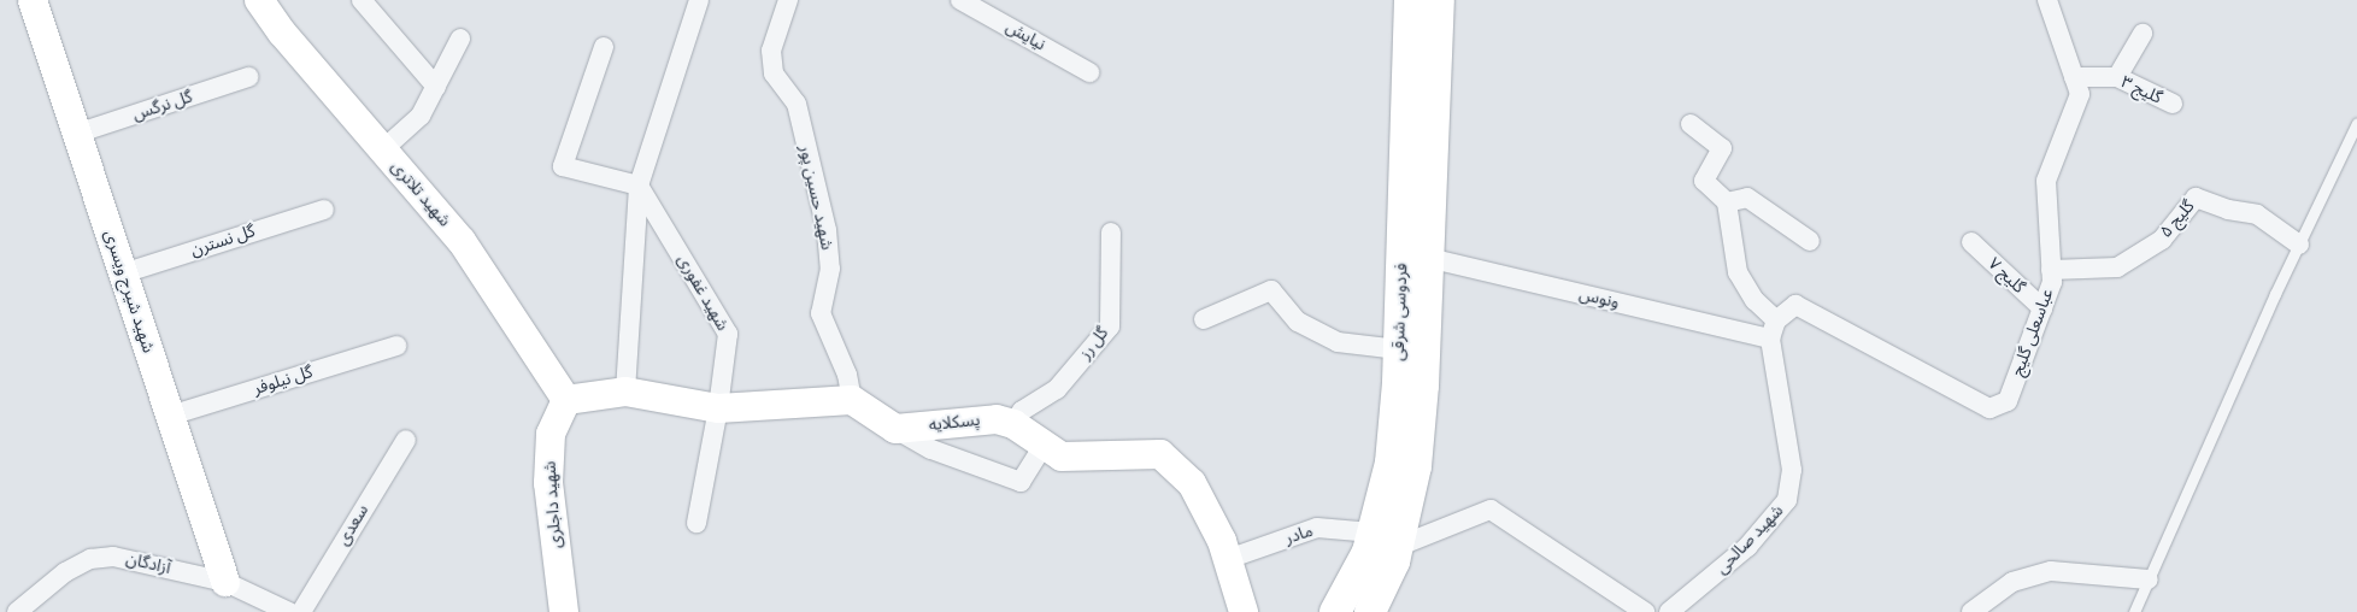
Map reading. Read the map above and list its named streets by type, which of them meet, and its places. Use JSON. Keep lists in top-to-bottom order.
{
  "streets": {
    "main road": ["فردوسی شرقی"],
    "street": [
      "نیایش",
      "گلیج ۳",
      "گل نرگس",
      "شهید تلاتری",
      "شهید حسین پور",
      "گلیج ۵",
      "گل نسترن",
      "گلیج ۷",
      "شهید شیرج ویسری",
      "شهید غفوری",
      "ونوس",
      "عباسعلی گلیج",
      "گل رز",
      "گل نیلوفر",
      "پسکلایه",
      "شهید داجلری",
      "سعدی",
      "مادر",
      "شهید صالحی",
      "آزادگان"
    ]
  },
  "crossings": [
    ["گلیج ۳", "عباسعلی گلیج"],
    ["گل نرگس", "شهید شیرج ویسری"],
    ["شهید تلاتری", "شهید داجلری"],
    ["گلیج ۵", "عباسعلی گلیج"],
    ["گل نسترن", "شهید شیرج ویسری"],
    ["گلیج ۷", "عباسعلی گلیج"],
    ["شهید شیرج ویسری", "گل نیلوفر"],
    ["شهید شیرج ویسری", "آزادگان"],
    ["ونوس", "فردوسی شرقی"],
    ["ونوس", "عباسعلی گلیج"],
    ["ونوس", "شهید صالحی"],
    ["فردوسی شرقی", "مادر"],
    ["عباسعلی گلیج", "شهید صالحی"],
    ["گل رز", "پسکلایه"],
    ["پسکلایه", "مادر"]
  ]
}
